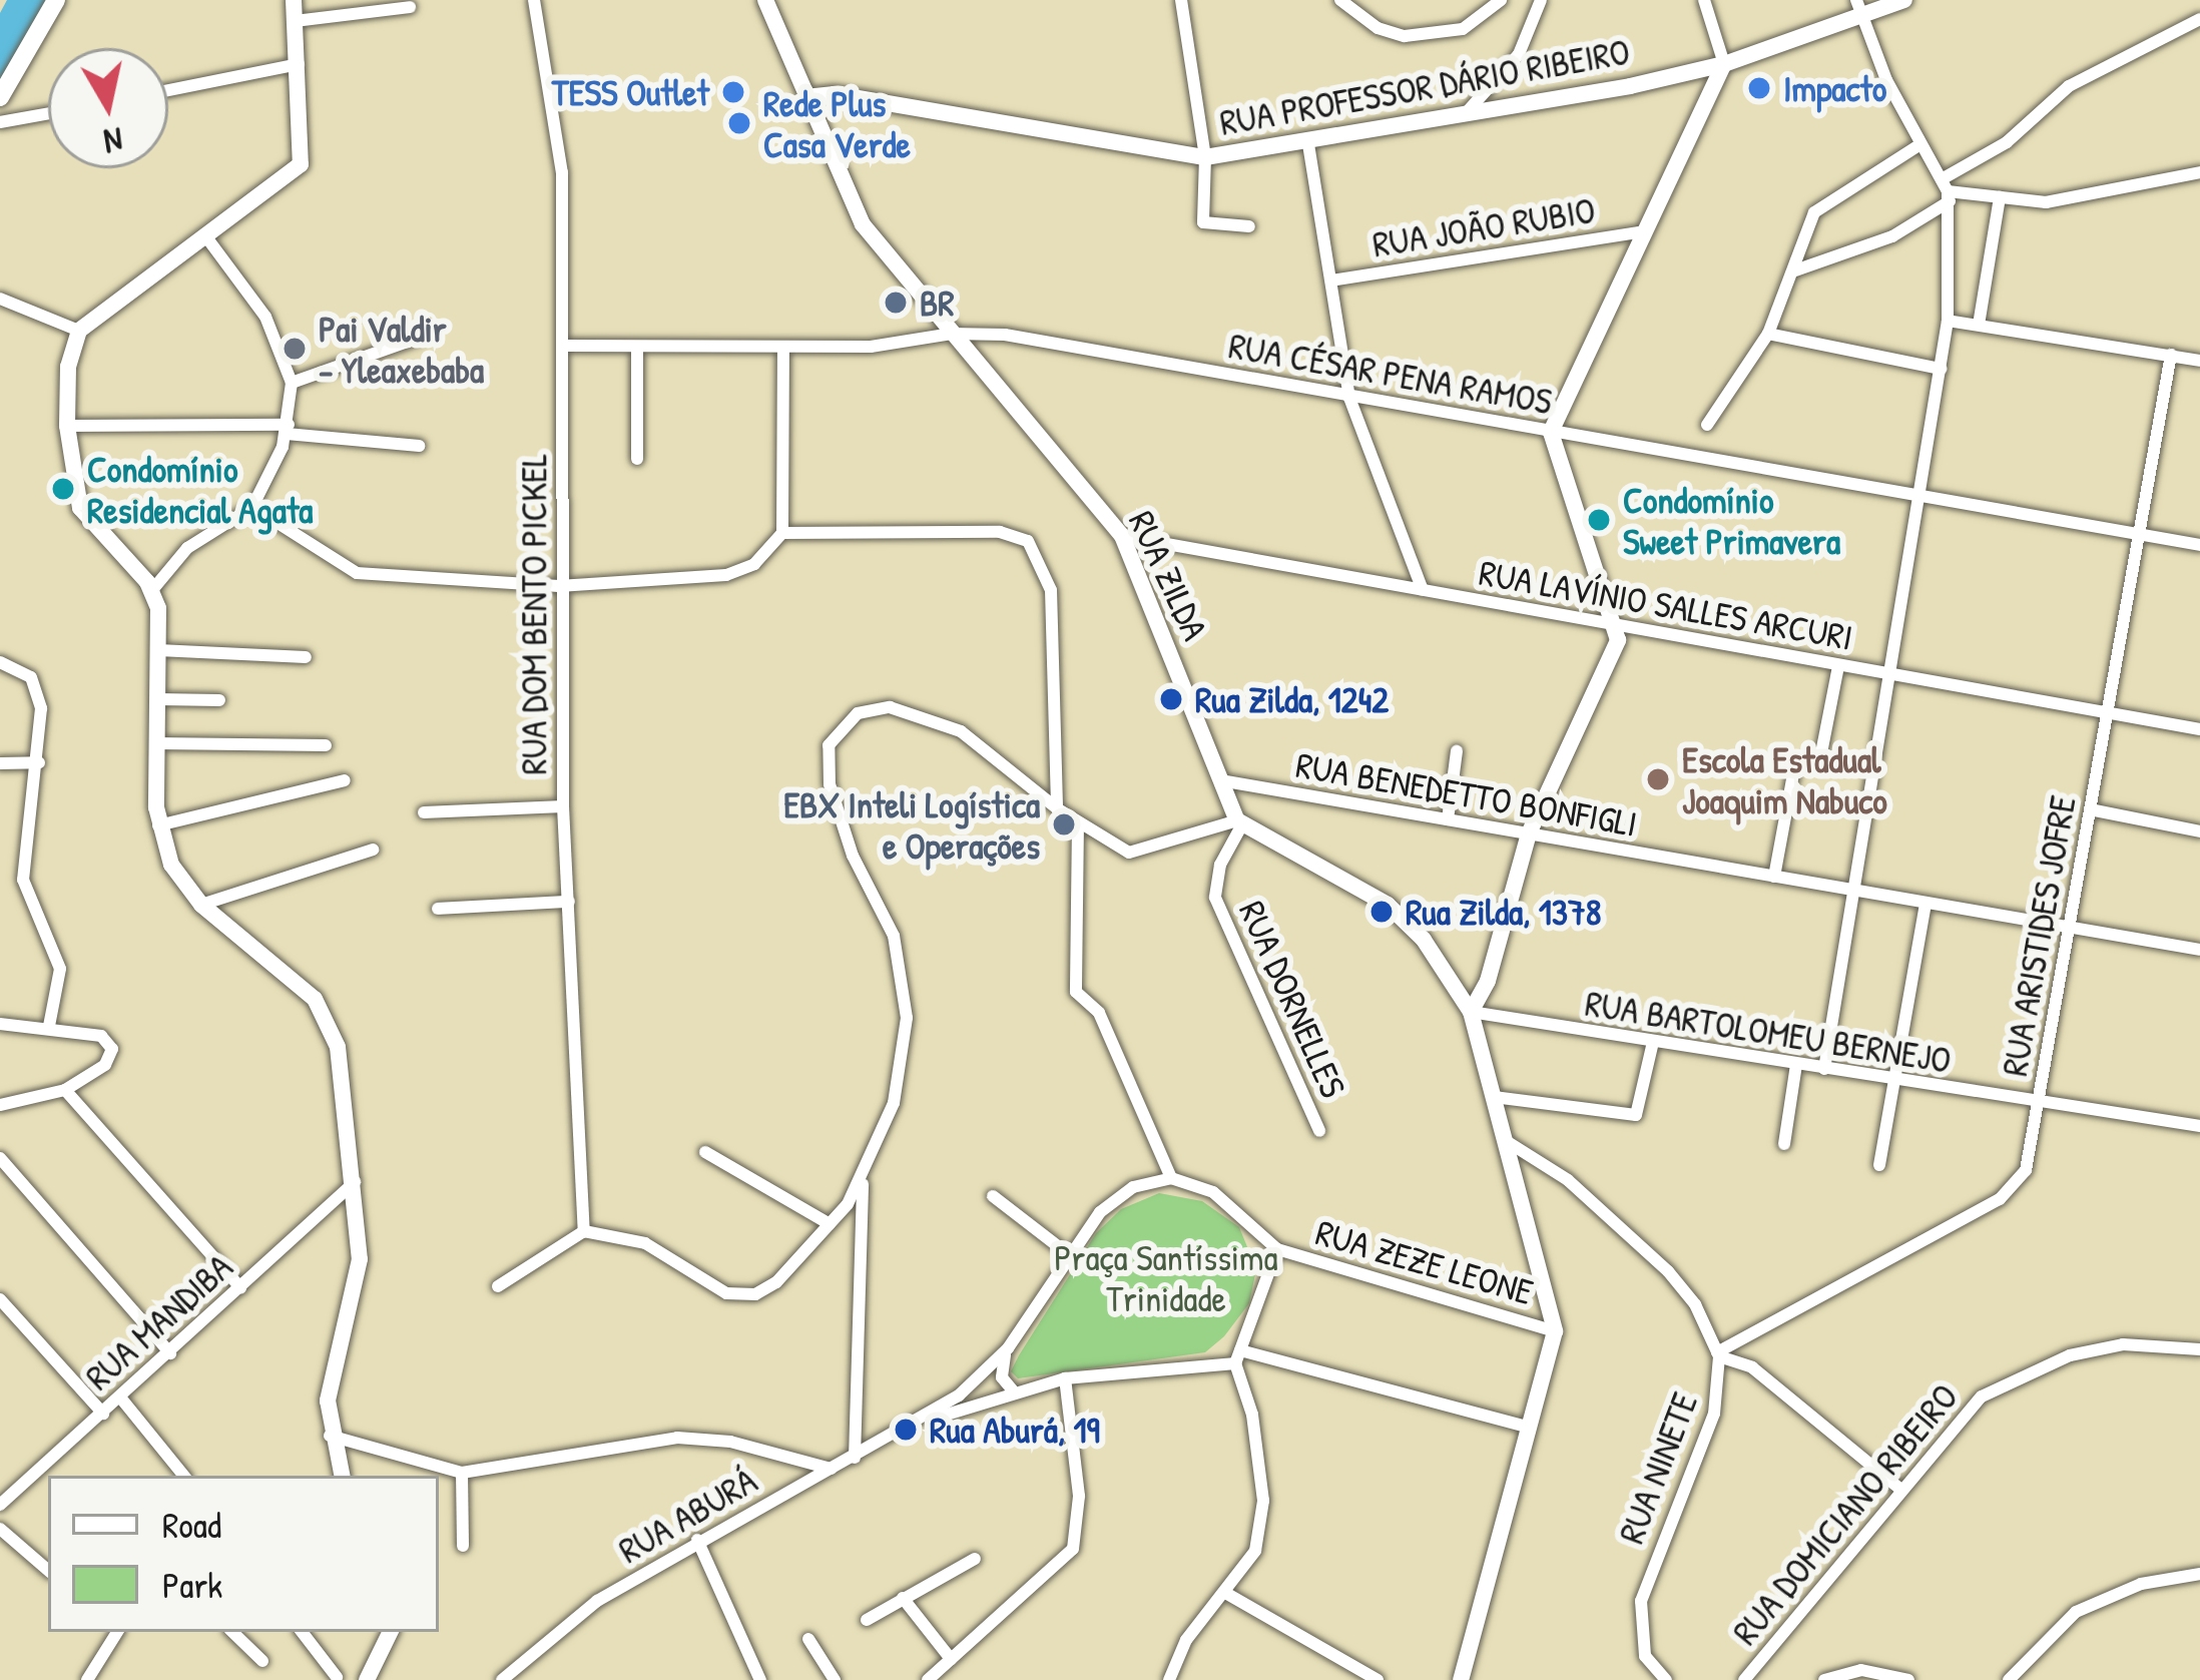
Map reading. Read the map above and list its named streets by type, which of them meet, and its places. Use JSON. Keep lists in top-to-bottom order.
{
  "streets": {
    "street": [
      "RUA PROFESSOR DÁRIO RIBEIRO",
      "RUA JOÃO RUBIO",
      "RUA CÉSAR PENA RAMOS",
      "RUA ZILDA",
      "RUA LAVÍNIO SALLES ARCURI",
      "RUA DOM BENTO PICKEL",
      "RUA BENEDETTO BONFIGLI",
      "RUA ARISTIDES JOFRE",
      "RUA DORNELLES",
      "RUA BARTOLOMEU BERNEJO",
      "RUA ZEZE LEONE",
      "RUA MANDIBA",
      "RUA NINETE",
      "RUA DOMICIANO RIBEIRO",
      "RUA ABURÁ"
    ]
  },
  "crossings": [
    ["RUA PROFESSOR DÁRIO RIBEIRO", "RUA ZILDA"],
    ["RUA CÉSAR PENA RAMOS", "RUA ZILDA"],
    ["RUA CÉSAR PENA RAMOS", "RUA DOM BENTO PICKEL"],
    ["RUA CÉSAR PENA RAMOS", "RUA ARISTIDES JOFRE"],
    ["RUA ZILDA", "RUA LAVÍNIO SALLES ARCURI"],
    ["RUA ZILDA", "RUA BENEDETTO BONFIGLI"],
    ["RUA ZILDA", "RUA DORNELLES"],
    ["RUA LAVÍNIO SALLES ARCURI", "RUA ARISTIDES JOFRE"],
    ["RUA BENEDETTO BONFIGLI", "RUA ARISTIDES JOFRE"],
    ["RUA ARISTIDES JOFRE", "RUA BARTOLOMEU BERNEJO"],
    ["RUA ARISTIDES JOFRE", "RUA NINETE"]
  ],
  "parks": ["Praça Santíssima Trinidade"],
  "places": [
    "Impacto",
    "TESS Outlet",
    "Rede Plus Casa Verde",
    "BR",
    "Pai Valdir - Yleaxebaba",
    "Condomínio Residencial Agata",
    "Condomínio Sweet Primavera",
    "Rua Zilda, 1242",
    "Escola Estadual Joaquim Nabuco",
    "EBX Inteli Logística e Operações",
    "Rua Zilda, 1378",
    "Rua Aburá, 19"
  ],
  "legend": ["Road", "Park"],
  "north": "bottom"
}
